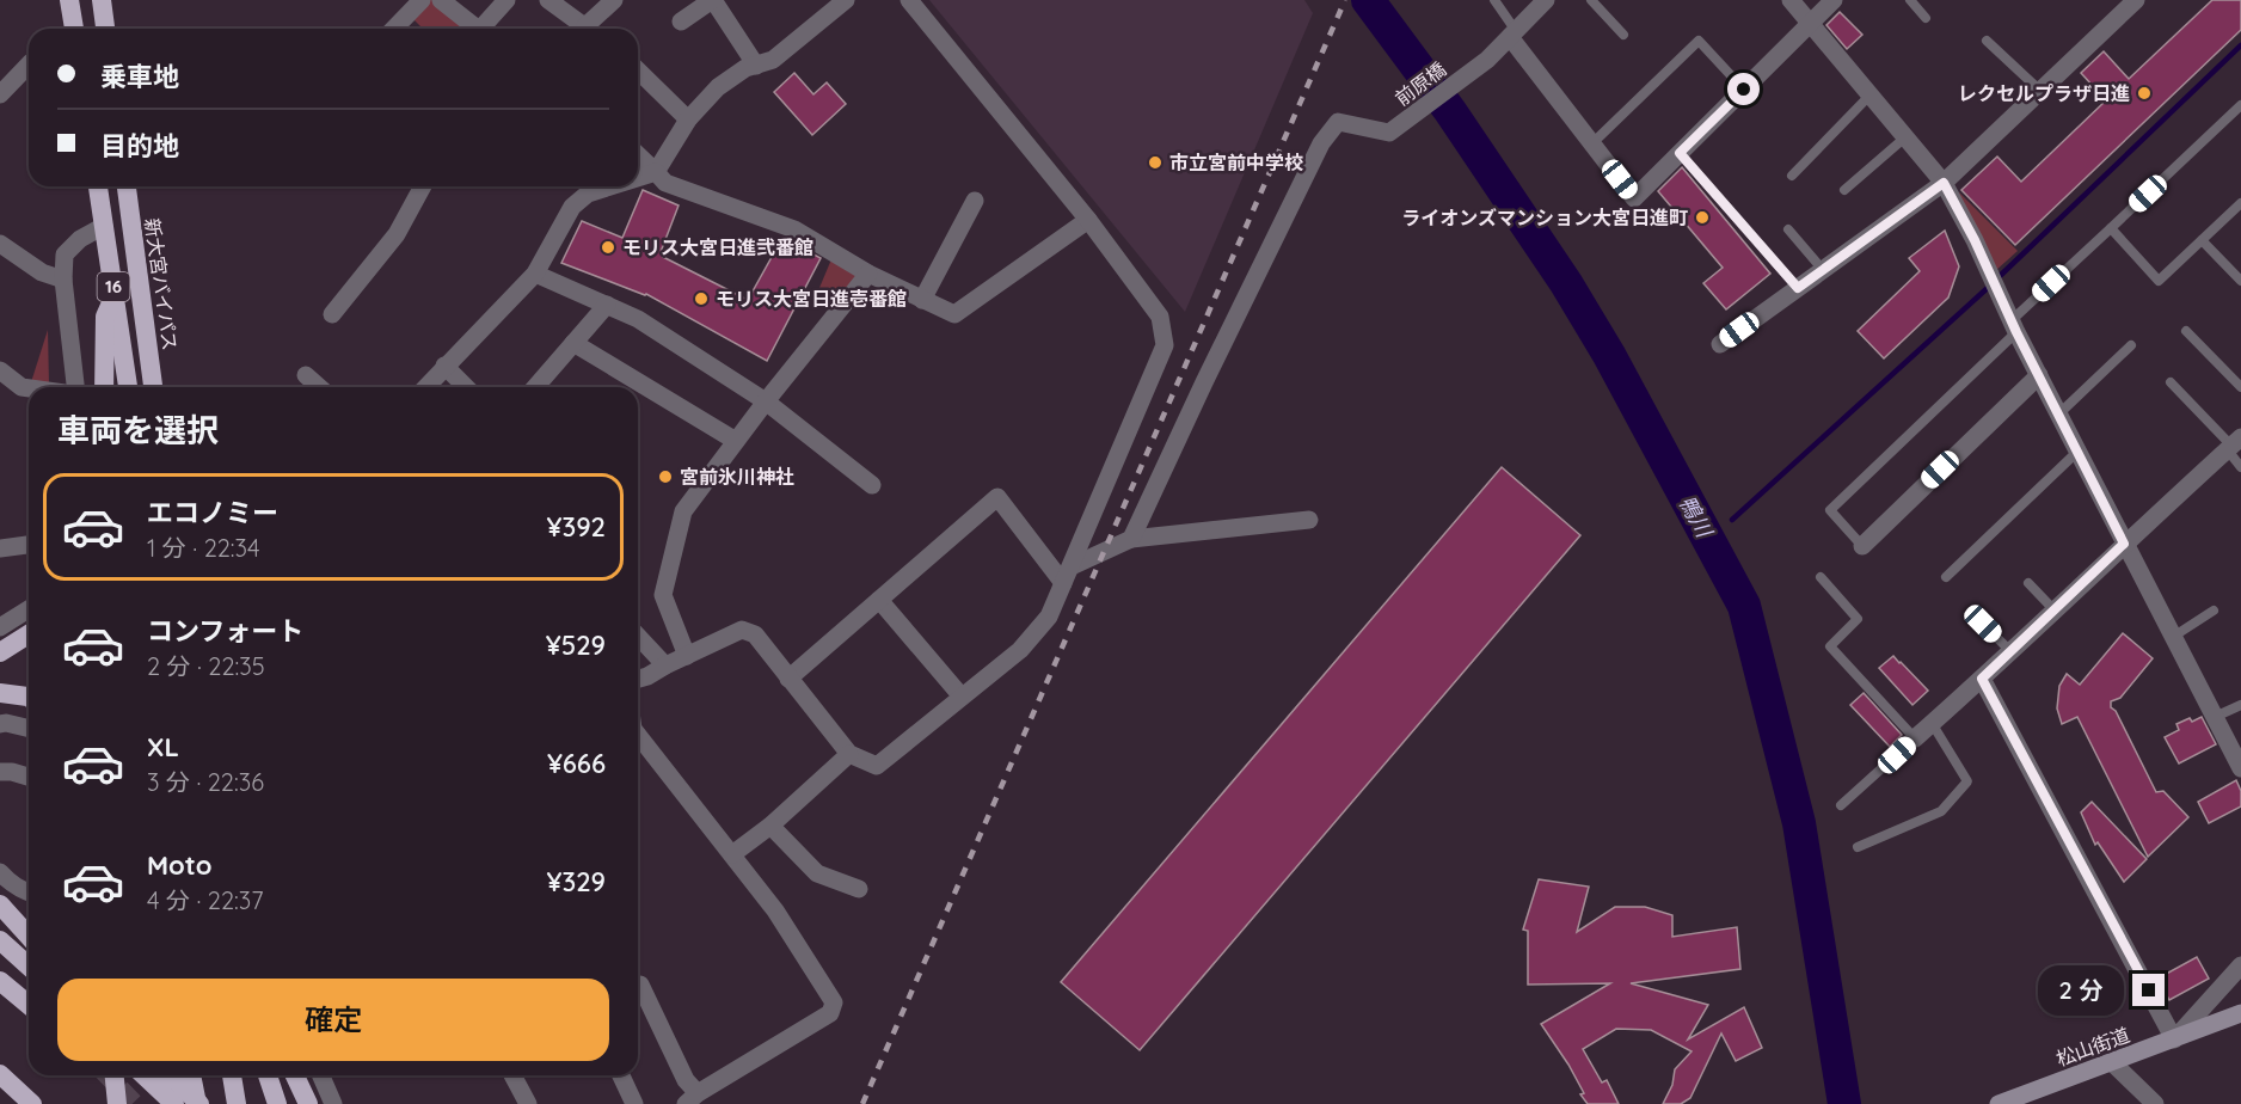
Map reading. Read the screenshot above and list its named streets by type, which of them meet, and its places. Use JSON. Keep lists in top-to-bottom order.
{
  "streets": {
    "highway": ["新大宮バイパス", "16"],
    "main road": ["松山街道"],
    "street": ["前原橋"]
  },
  "water": ["鴨川"],
  "places": [
    "レクセルプラザ日進",
    "市立宮前中学校",
    "ライオンズマンション大宮日進町",
    "モリス大宮日進弐番館",
    "モリス大宮日進壱番館",
    "宮前氷川神社"
  ],
  "page": {
    "banner": ["乗車地", "目的地"],
    "heading": "車両を選択",
    "list": [
      {
        "name": "エコノミー",
        "note": "1 分 · 22:34",
        "value": "¥392"
      },
      {
        "name": "コンフォート",
        "note": "2 分 · 22:35",
        "value": "¥529"
      },
      {
        "name": "XL",
        "note": "3 分 · 22:36",
        "value": "¥666"
      },
      {
        "name": "Moto",
        "note": "4 分 · 22:37",
        "value": "¥329"
      }
    ],
    "buttons": "確定",
    "bubble": "2 分"
  }
}
